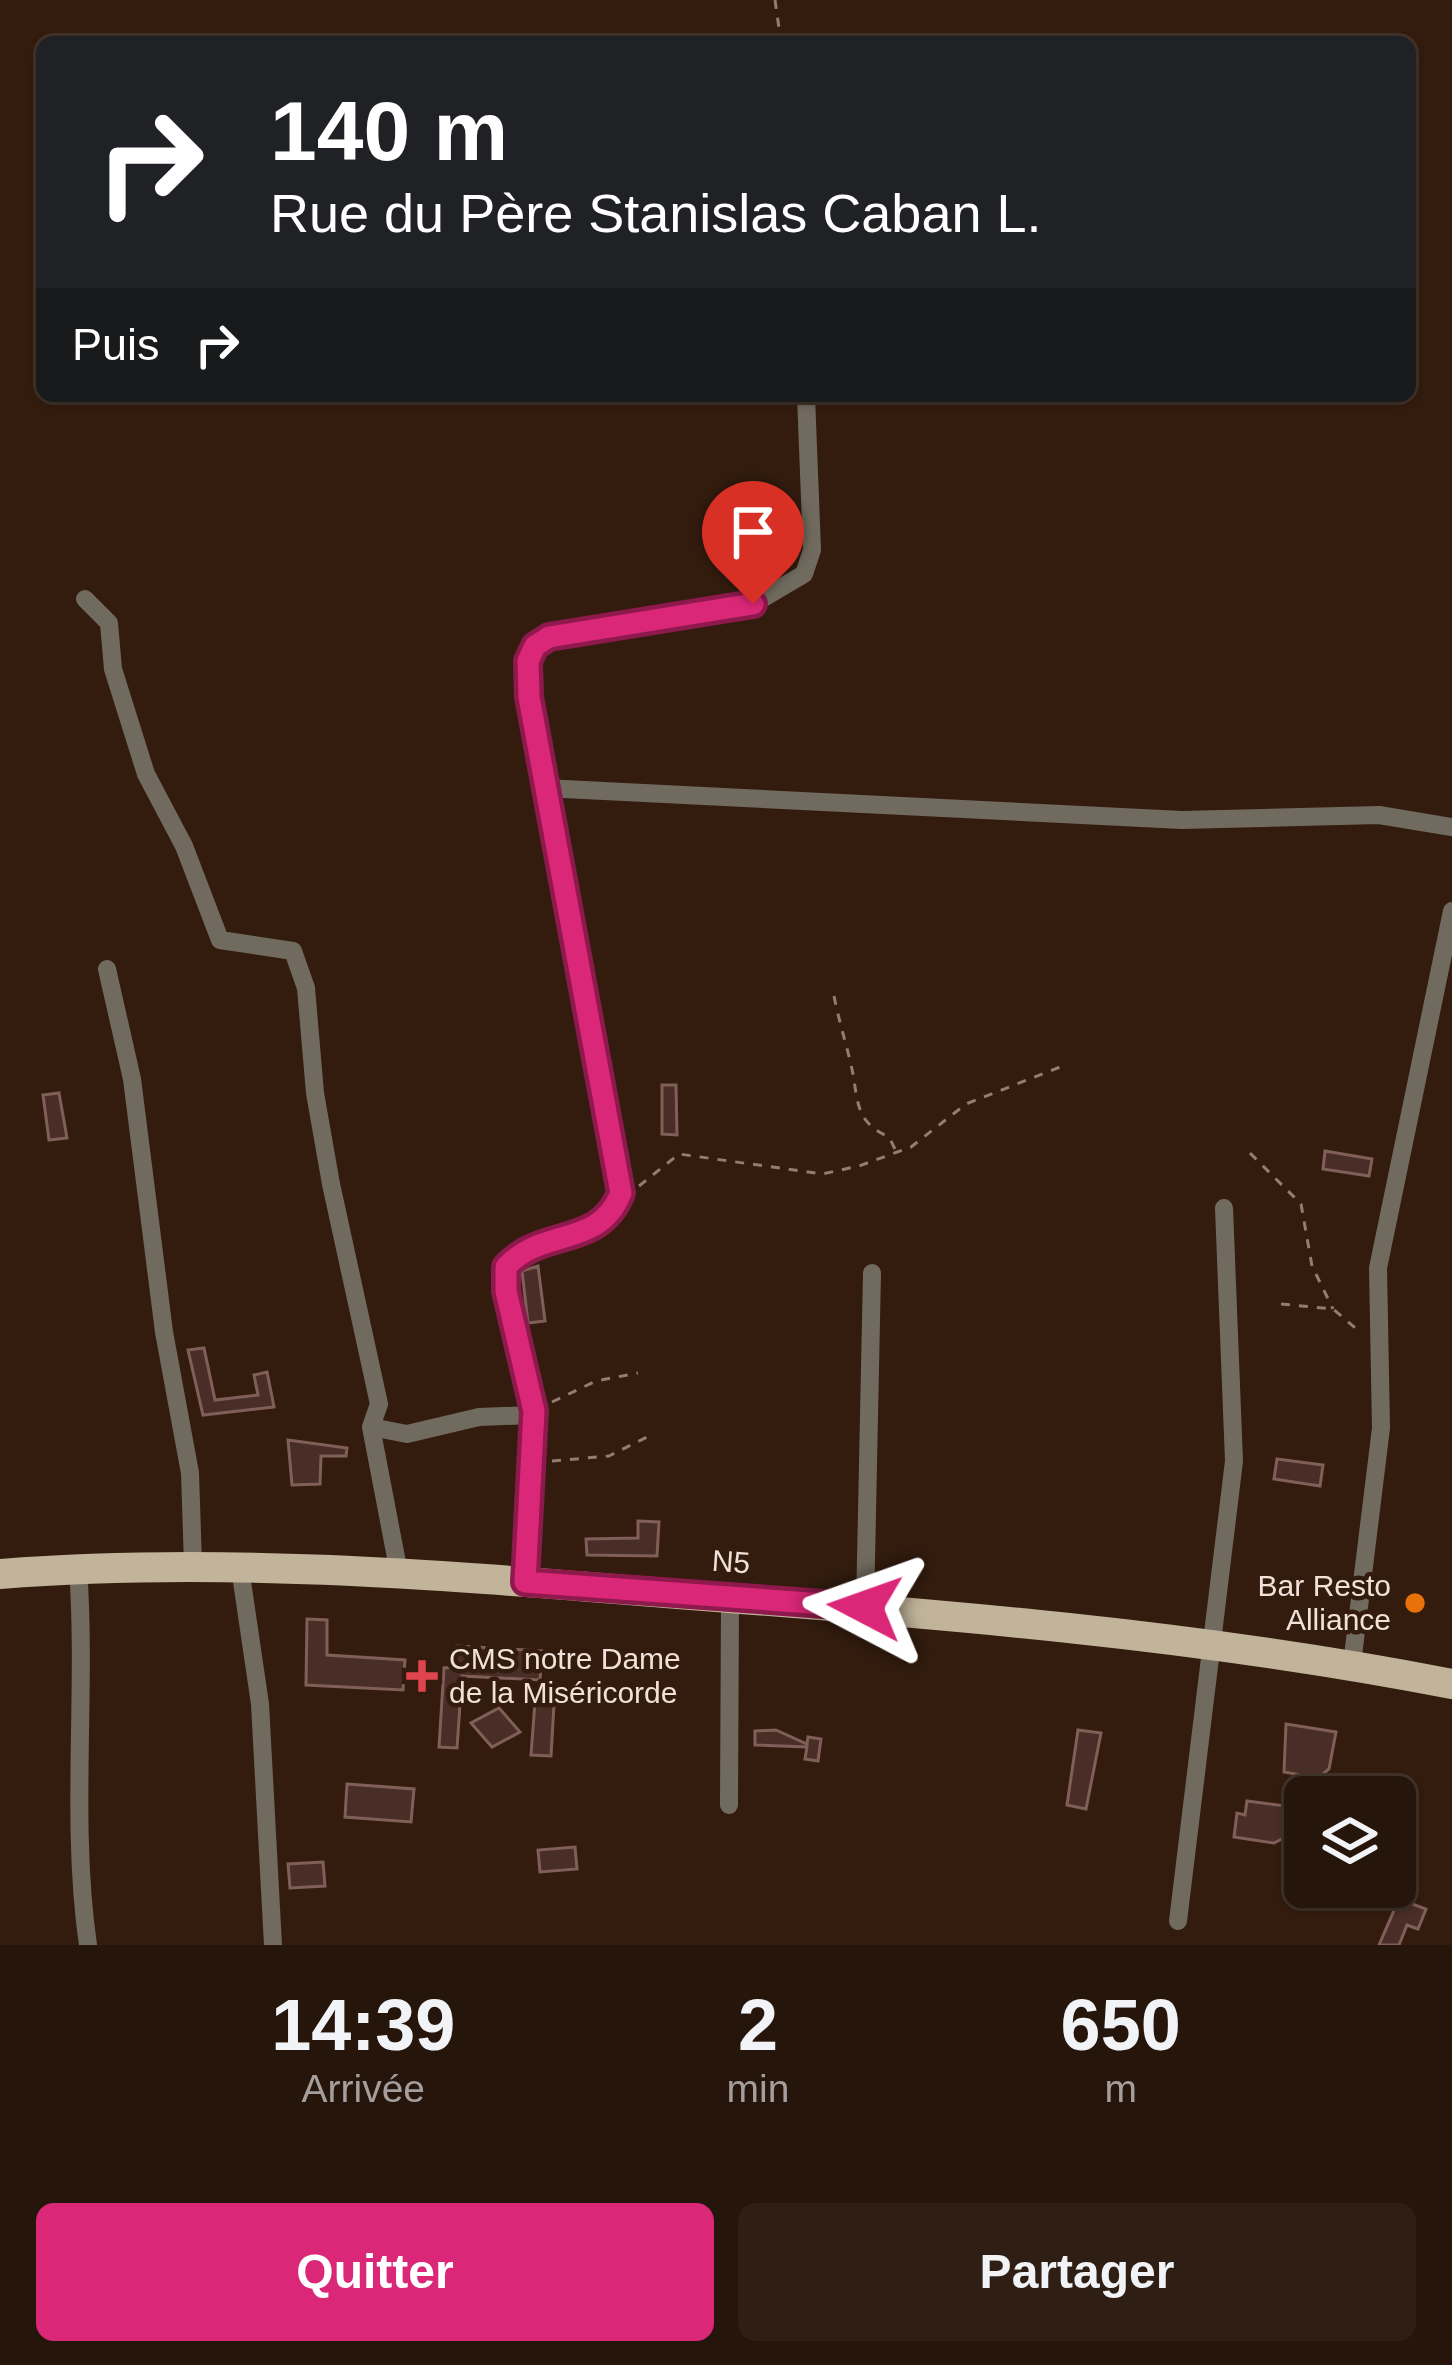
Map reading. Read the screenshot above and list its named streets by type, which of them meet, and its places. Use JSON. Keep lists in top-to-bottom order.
{
  "streets": {
    "main road": ["N5"]
  },
  "places": {
    "other": ["Bar Resto Alliance"],
    "health": ["CMS notre Dame de la Miséricorde"]
  },
  "page": {
    "turn": ["140 m", "Rue du Père Stanislas Caban L."],
    "then": "Puis",
    "eta": [
      "14:39",
      "Arrivée",
      "2",
      "min",
      "650",
      "m"
    ],
    "buttons": ["Quitter", "Partager"]
  }
}
